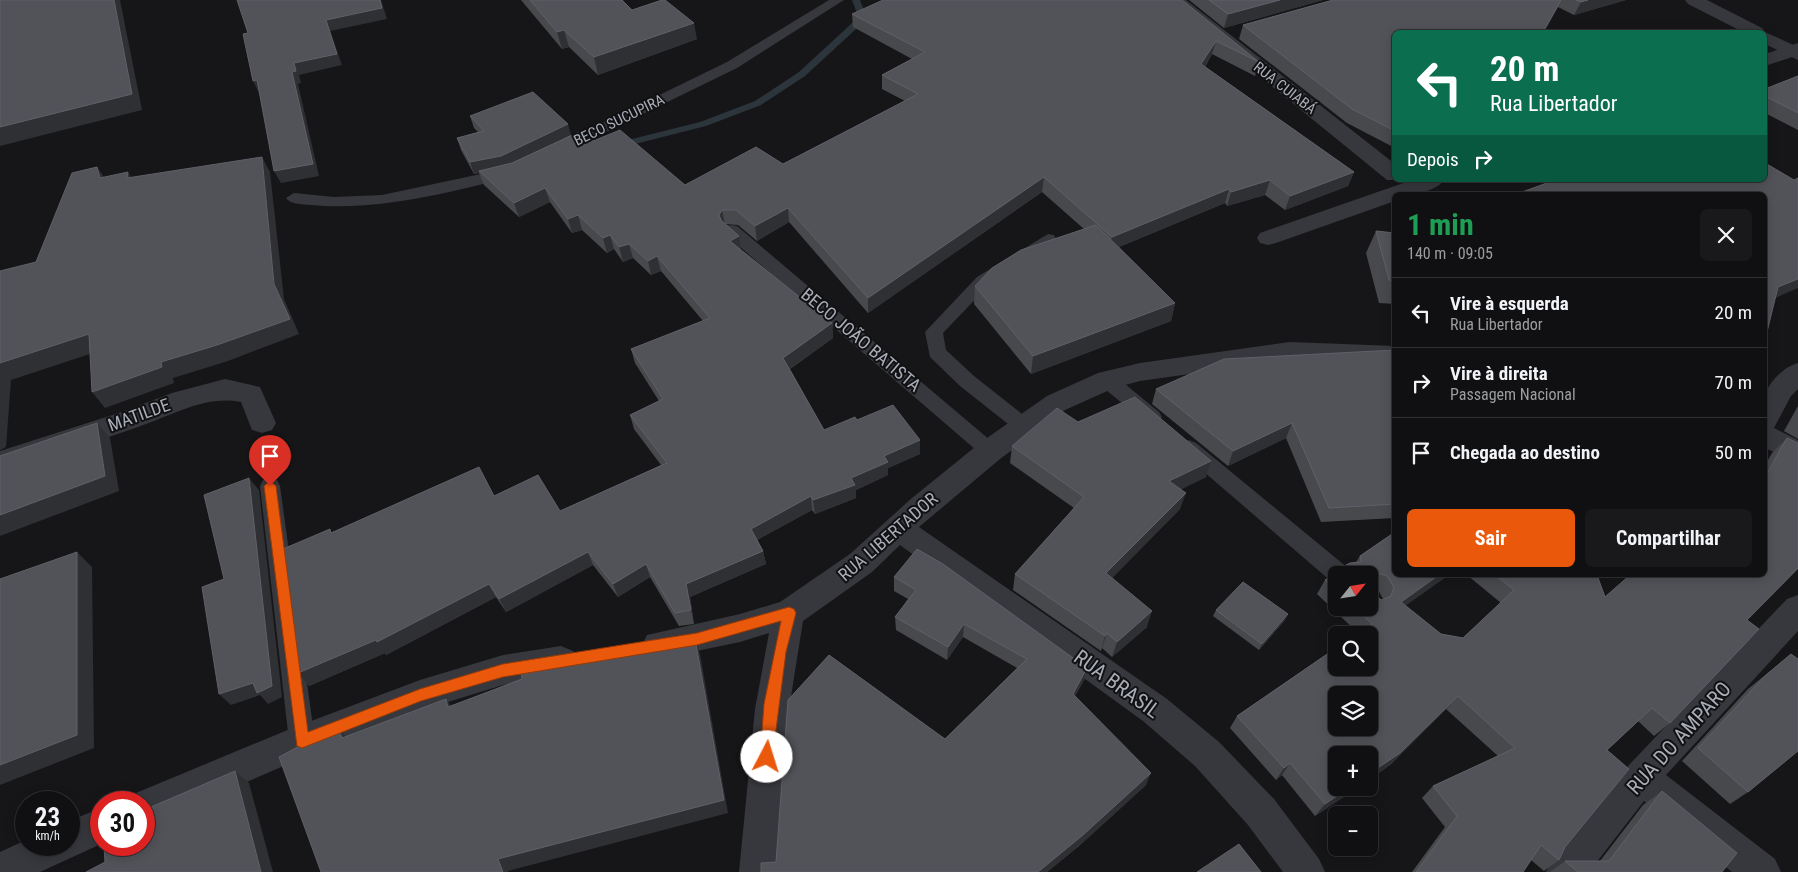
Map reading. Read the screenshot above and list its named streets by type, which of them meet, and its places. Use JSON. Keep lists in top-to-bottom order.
{
  "streets": {
    "street": [
      "RUA CUIABÁ",
      "MATILDE",
      "RUA LIBERTADOR",
      "RUA BRASIL",
      "RUA DO AMPARO"
    ],
    "lane": ["BECO SUCUPIRA", "BECO JOÃO BATISTA"]
  },
  "crossings": [
    ["BECO JOÃO BATISTA", "RUA LIBERTADOR"],
    ["RUA LIBERTADOR", "RUA BRASIL"]
  ],
  "north": "top right",
  "page": {
    "turn": ["20 m", "Rua Libertador"],
    "then": "Depois",
    "heading": ["1 min", "140 m · 09:05"],
    "list": [
      {
        "name": "Vire à esquerda",
        "note": "Rua Libertador",
        "value": "20 m"
      },
      {
        "name": "Vire à direita",
        "note": "Passagem Nacional",
        "value": "70 m"
      },
      {
        "name": "Chegada ao destino",
        "value": "50 m"
      }
    ],
    "buttons": ["Sair", "Compartilhar"],
    "map_buttons": ["+", "−"],
    "speed": "23 km/h",
    "limit": "30"
  }
}
